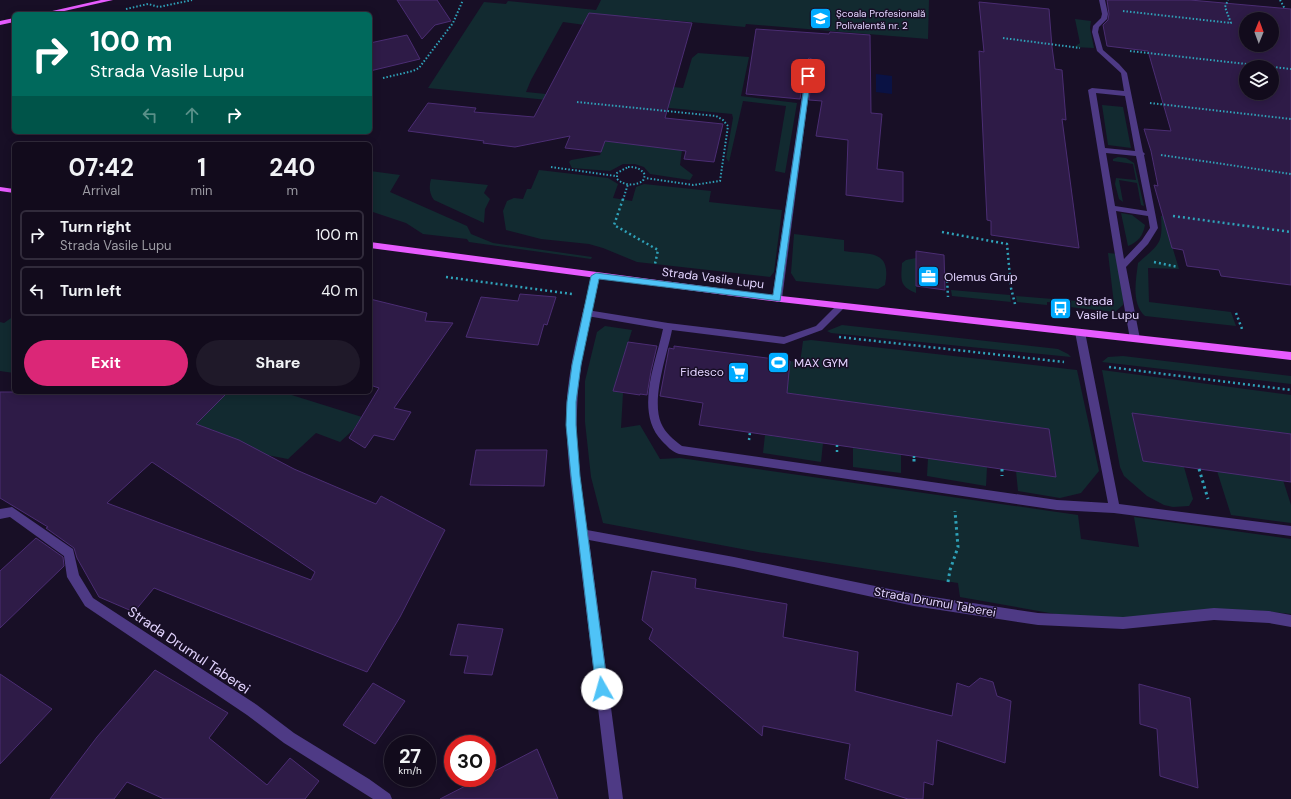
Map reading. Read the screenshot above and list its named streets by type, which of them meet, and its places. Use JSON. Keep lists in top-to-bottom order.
{
  "streets": {
    "main road": ["Strada Vasile Lupu"],
    "street": ["Strada Drumul Taberei"]
  },
  "places": {
    "school or university": ["Școala Profesională Polivalentă nr. 2"],
    "office": ["Olemus Grup"],
    "bus stop": ["Strada Vasile Lupu"],
    "sports": ["MAX GYM"],
    "supermarket": ["Fidesco"]
  },
  "north": "top",
  "page": {
    "turn": ["100 m", "Strada Vasile Lupu"],
    "eta": [
      "07:42",
      "Arrival",
      "1",
      "min",
      "240",
      "m"
    ],
    "list": [
      {
        "name": "Turn right",
        "note": "Strada Vasile Lupu",
        "value": "100 m"
      },
      {
        "name": "Turn left",
        "value": "40 m"
      }
    ],
    "buttons": ["Exit", "Share"],
    "speed": "27 km/h",
    "limit": "30"
  }
}
